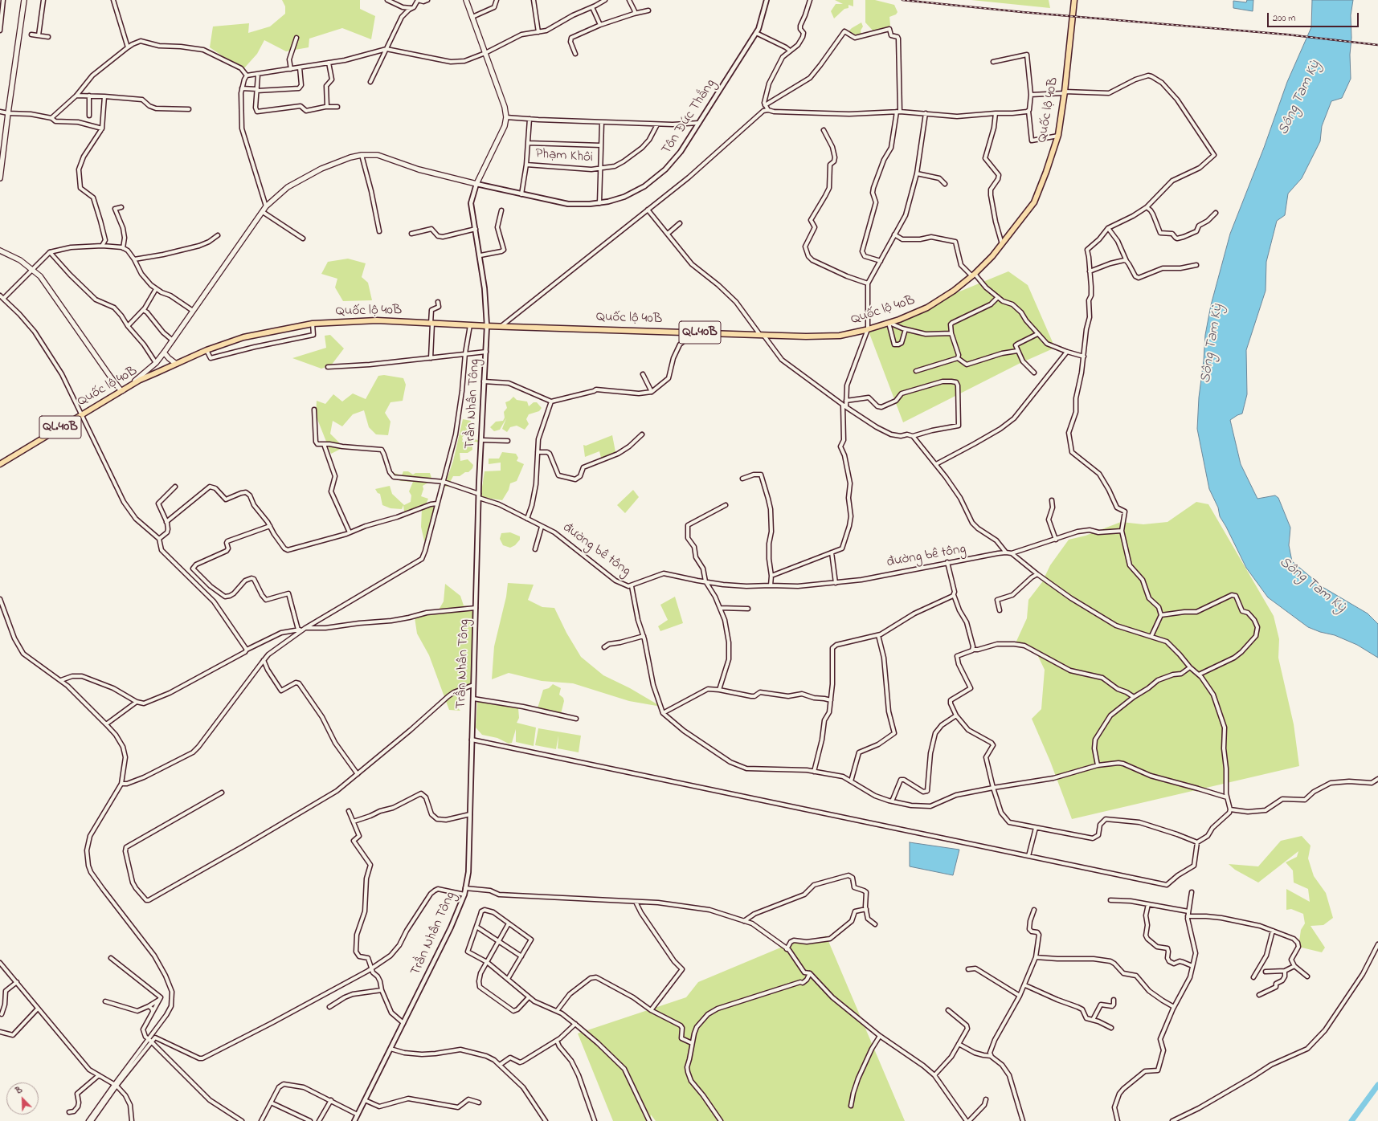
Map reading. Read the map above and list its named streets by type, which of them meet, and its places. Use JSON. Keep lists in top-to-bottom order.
{
  "streets": {
    "highway": ["Quốc lộ 40B", "QL.40B"],
    "street": [
      "Tôn Đức Thắng",
      "Phạm Khôi",
      "Trần Nhân Tông",
      "đường bê tông"
    ]
  },
  "crossings": [
    ["Quốc lộ 40B", "Trần Nhân Tông"],
    ["Tôn Đức Thắng", "Trần Nhân Tông"],
    ["Trần Nhân Tông", "đường bê tông"]
  ],
  "water": ["Sông Tam Kỳ"],
  "scale_bar": "200 m",
  "north": "top left"
}
